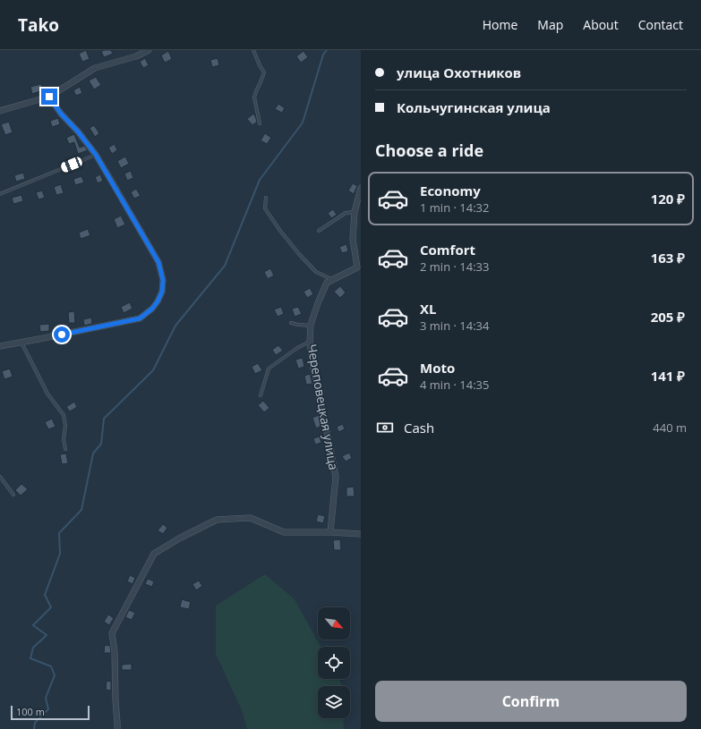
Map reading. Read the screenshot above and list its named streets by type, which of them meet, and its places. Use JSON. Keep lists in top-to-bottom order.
{
  "streets": {
    "street": ["Череповецкая улица"]
  },
  "scale_bar": "100 m",
  "north": "bottom right",
  "page": {
    "header": "Tako",
    "nav": [
      "Home",
      "Map",
      "About",
      "Contact"
    ],
    "banner": ["улица Охотников", "Кольчугинская улица"],
    "heading": "Choose a ride",
    "list": [
      {
        "name": "Economy",
        "note": "1 min · 14:32",
        "value": "120 ₽"
      },
      {
        "name": "Comfort",
        "note": "2 min · 14:33",
        "value": "163 ₽"
      },
      {
        "name": "XL",
        "note": "3 min · 14:34",
        "value": "205 ₽"
      },
      {
        "name": "Moto",
        "note": "4 min · 14:35",
        "value": "141 ₽"
      }
    ],
    "pay": ["Cash", "440 m"],
    "buttons": "Confirm",
    "scale": "100 m"
  }
}
